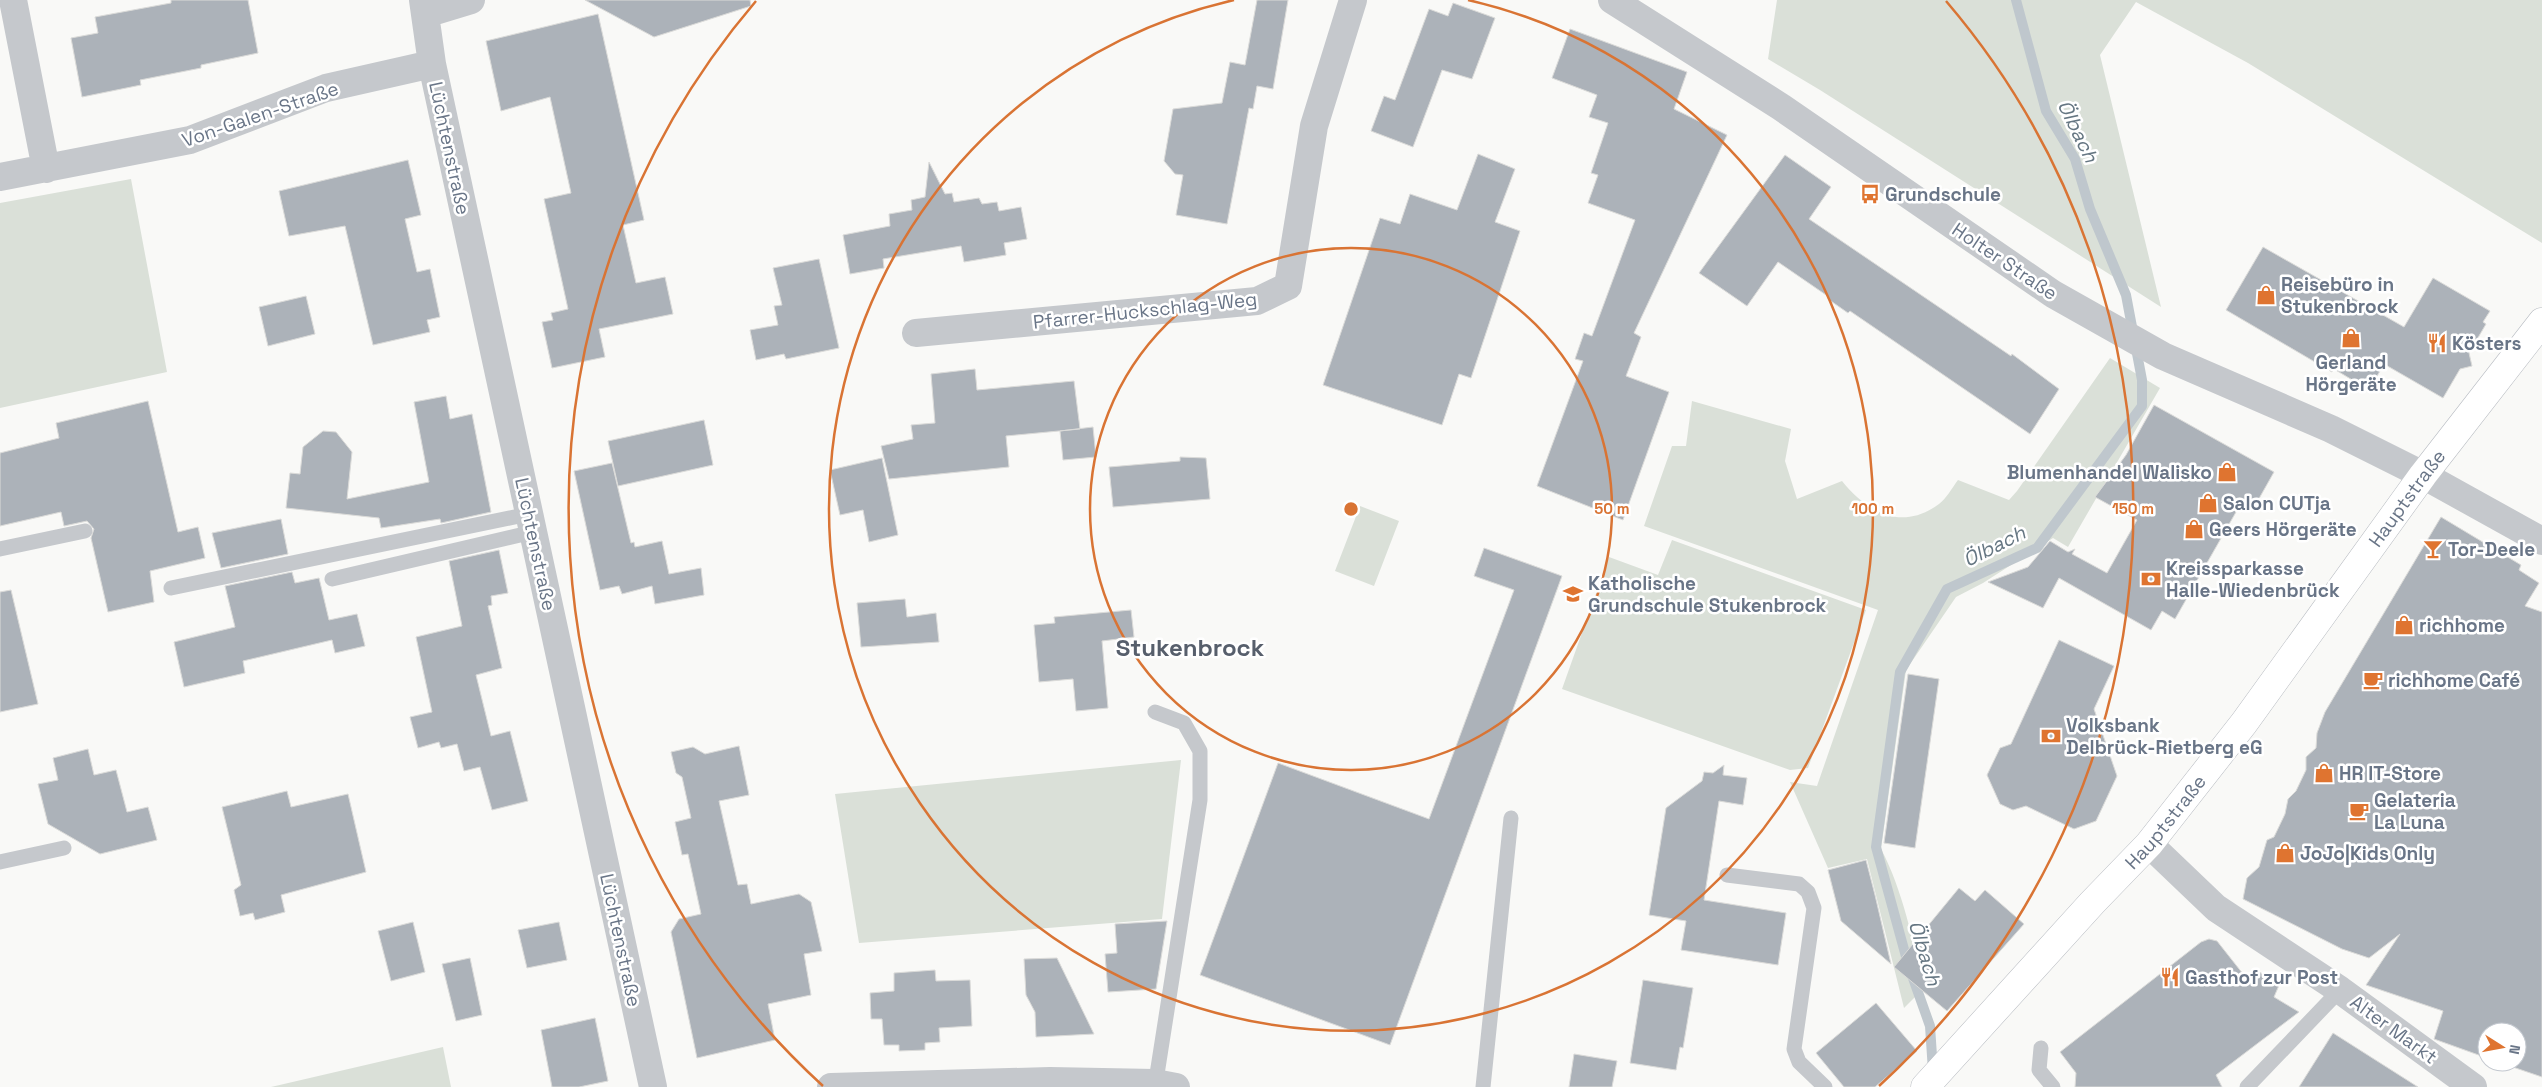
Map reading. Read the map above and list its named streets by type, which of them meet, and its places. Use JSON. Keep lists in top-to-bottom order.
{
  "streets": {
    "main road": ["Hauptstraße"],
    "street": [
      "Von-Galen-Straße",
      "Lüchtenstraße",
      "Holter Straße",
      "Pfarrer-Huckschlag-Weg",
      "Alter Markt"
    ]
  },
  "crossings": [
    ["Von-Galen-Straße", "Lüchtenstraße"],
    ["Holter Straße", "Hauptstraße"],
    ["Hauptstraße", "Alter Markt"]
  ],
  "districts": ["Stukenbrock"],
  "water": ["Ölbach"],
  "places": {
    "bus stop": ["Grundschule"],
    "shop": [
      "Reisebüro in Stukenbrock",
      "Gerland Hörgeräte",
      "Blumenhandel Walisko",
      "Salon CUTja",
      "Geers Hörgeräte",
      "richhome",
      "HR IT-Store",
      "JoJo|Kids Only"
    ],
    "restaurant": ["Kösters", "Gasthof zur Post"],
    "bar": ["Tor-Deele"],
    "bank": ["Kreissparkasse Halle-Wiedenbrück", "Volksbank Delbrück-Rietberg eG"],
    "school or university": ["Katholische Grundschule Stukenbrock"],
    "cafe": ["richhome Café", "Gelateria La Luna"]
  },
  "north": "right",
  "rings": ["50 m", "100 m", "150 m"]
}
